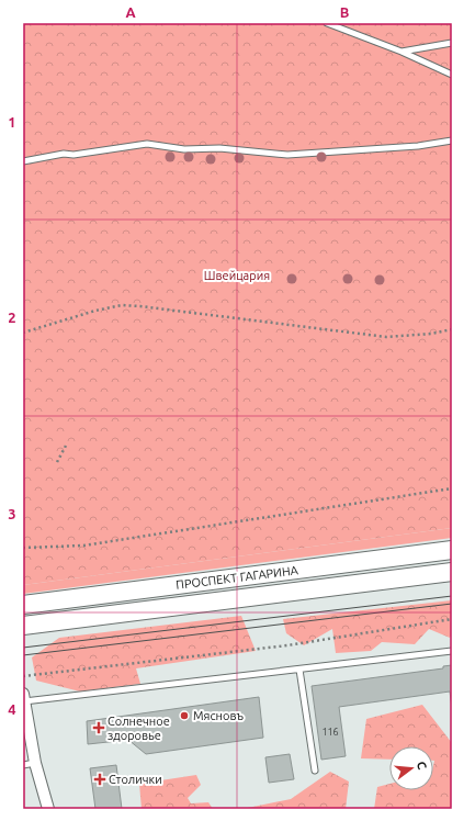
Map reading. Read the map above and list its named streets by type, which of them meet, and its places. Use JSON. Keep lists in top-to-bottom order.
{
  "streets": {
    "main road": ["ПРОСПЕКТ ГАГАРИНА"]
  },
  "parks": ["Швейцария"],
  "places": {
    "other": ["Мясновъ"],
    "health": ["Солнечное здоровье", "Столички"]
  },
  "house_numbers": ["116"],
  "north": "right",
  "grid": {
    "columns": ["A", "B"],
    "rows": [
      "1",
      "2",
      "3",
      "4"
    ]
  }
}
